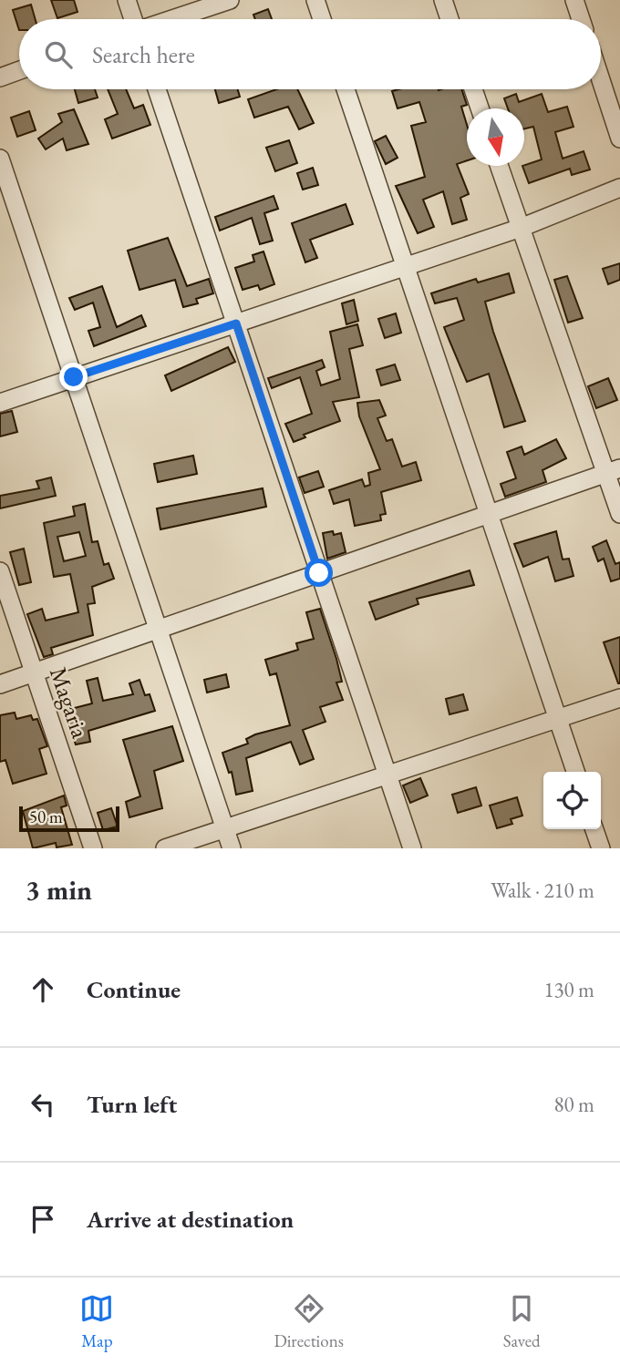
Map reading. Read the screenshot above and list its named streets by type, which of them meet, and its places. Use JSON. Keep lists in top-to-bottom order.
{
  "streets": {
    "street": ["Magaria"]
  },
  "scale_bar": "50 m",
  "north": "bottom",
  "page": {
    "search": "Search here",
    "scale": "50 m",
    "heading": ["3 min", "Walk · 210 m"],
    "list": [
      ["Continue", "130 m"],
      ["Turn left", "80 m"],
      "Arrive at destination"
    ],
    "nav": ["Map", "Directions", "Saved"]
  }
}
